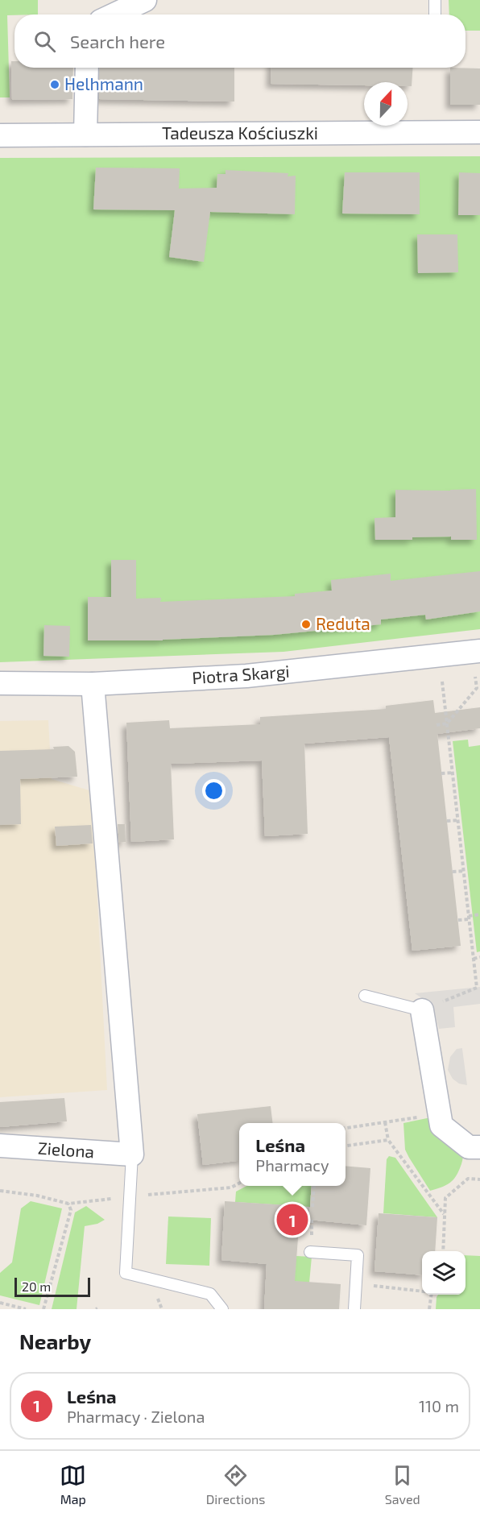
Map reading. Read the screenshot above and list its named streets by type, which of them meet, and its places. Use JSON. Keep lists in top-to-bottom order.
{
  "streets": {
    "street": ["Tadeusza Kościuszki", "Piotra Skargi", "Zielona"]
  },
  "places": ["Helhmann", "Reduta"],
  "scale_bar": "20 m",
  "north": "top",
  "page": {
    "search": "Search here",
    "popup": ["Leśna", "Pharmacy"],
    "pins": "1",
    "scale": "20 m",
    "heading": "Nearby",
    "list": [
      {
        "mark": "1",
        "name": "Leśna",
        "note": "Pharmacy · Zielona",
        "value": "110 m"
      }
    ],
    "nav": ["Map", "Directions", "Saved"]
  }
}
